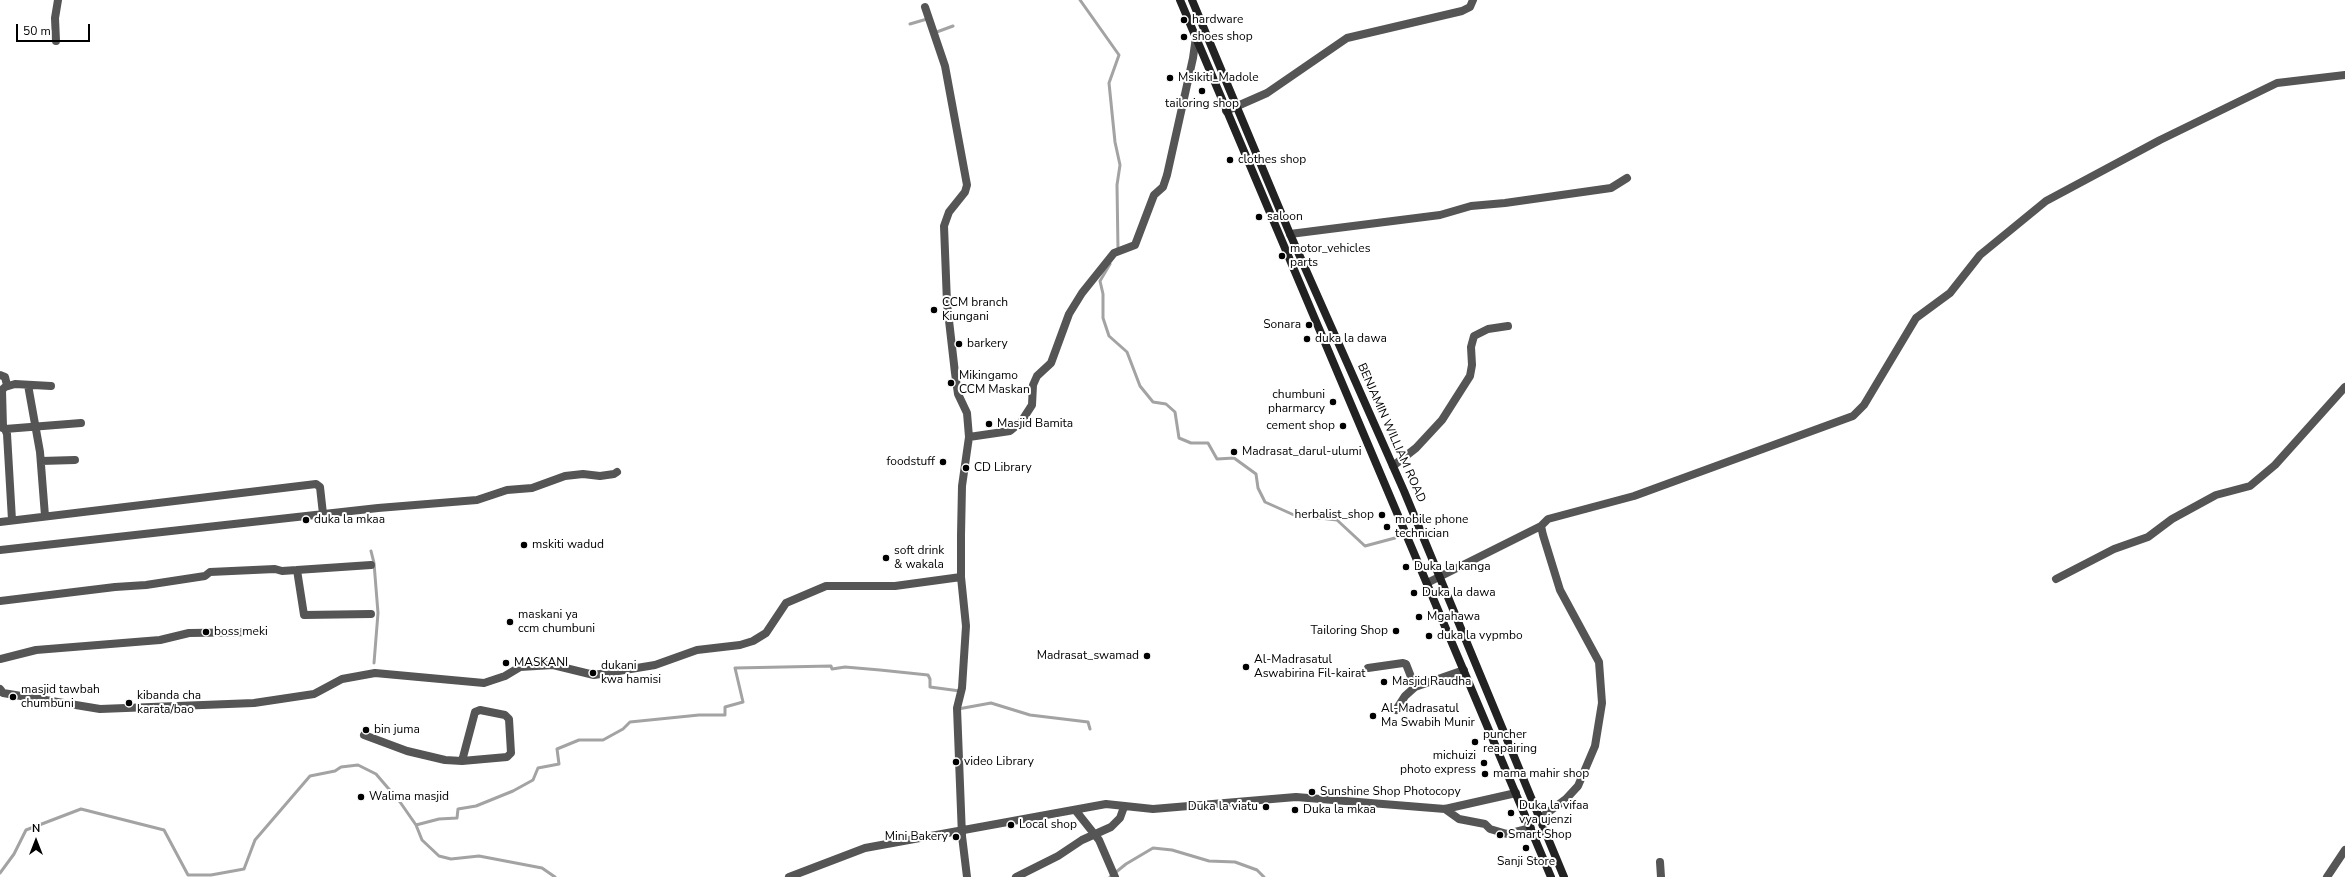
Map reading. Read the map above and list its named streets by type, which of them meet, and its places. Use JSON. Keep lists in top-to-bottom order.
{
  "streets": {
    "main road": ["BENJAMIN WILLIAM ROAD"]
  },
  "places": [
    "hardware",
    "shoes shop",
    "Msikiti_Madole",
    "tailoring shop",
    "clothes shop",
    "saloon",
    "motor_vehicles parts",
    "CCM branch Kiungani",
    "Sonara",
    "duka la dawa",
    "barkery",
    "Mikingamo CCM Maskan",
    "chumbuni pharmarcy",
    "Masjid Bamita",
    "cement shop",
    "Madrasat_darul-ulumi",
    "foodstuff",
    "CD Library",
    "herbalist_shop",
    "duka la mkaa",
    "mobile phone technician",
    "mskiti wadud",
    "soft drink & wakala",
    "Duka la kanga",
    "Duka la dawa",
    "Mgahawa",
    "maskani ya ccm chumbuni",
    "Tailoring Shop",
    "boss meki",
    "duka la vypmbo",
    "Madrasat_swamad",
    "MASKANI",
    "Al-Madrasatul Aswabirina Fil-kairat",
    "dukani kwa hamisi",
    "Masjid Raudha",
    "masjid tawbah chumbuni",
    "kibanda cha karata/bao",
    "Al-Madrasatul Ma Swabih Munir",
    "bin juma",
    "puncher reapairing",
    "video Library",
    "michuizi photo express",
    "mama mahir shop",
    "Sunshine Shop Photocopy",
    "Walima masjid",
    "Duka la viatu",
    "Duka la mkaa",
    "Duka la vifaa vya ujenzi",
    "Local shop",
    "Smart Shop",
    "Mini Bakery",
    "Sanji Store"
  ],
  "scale_bar": "50 m",
  "north": "top"
}
